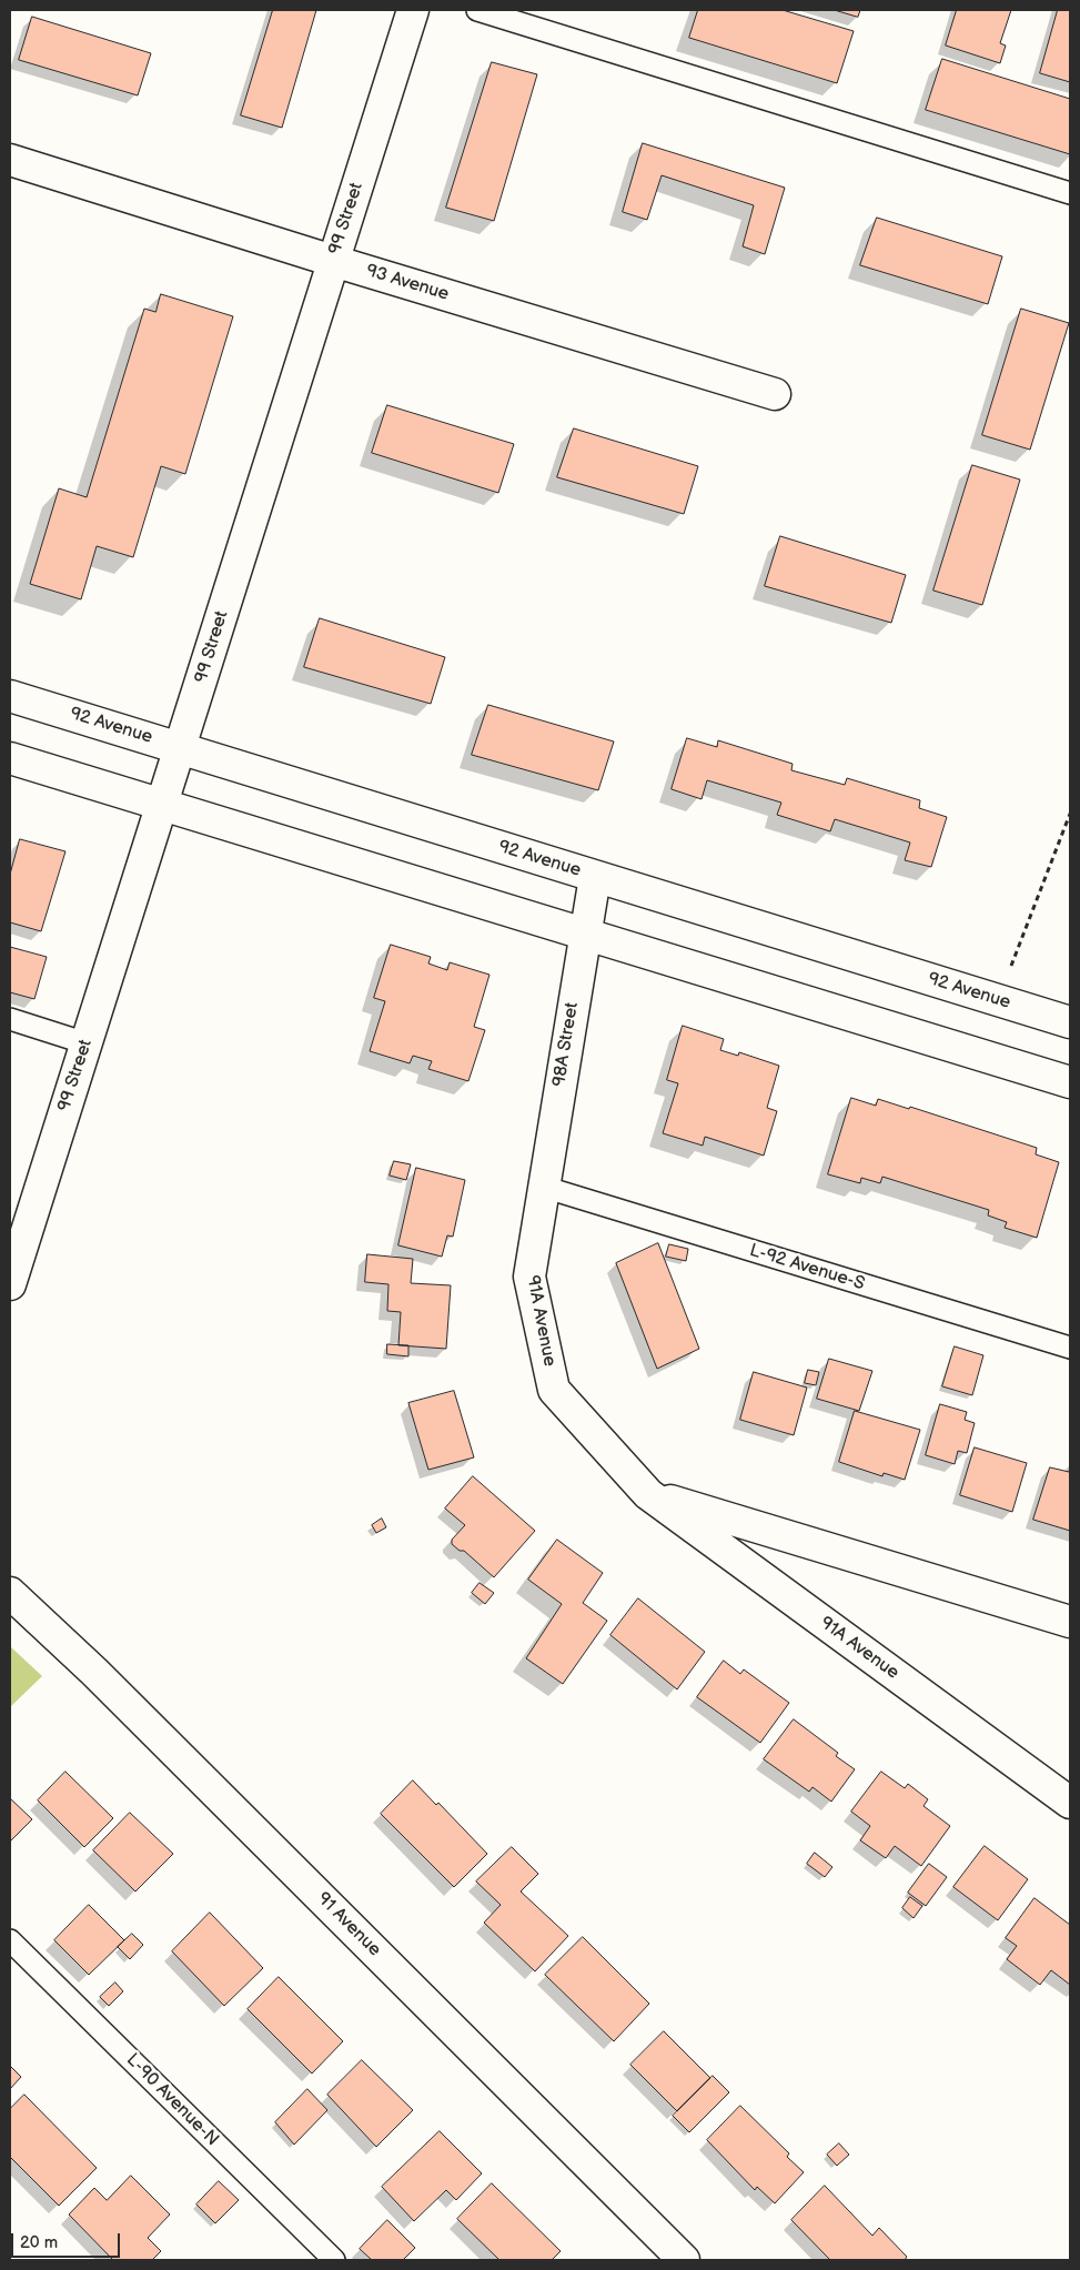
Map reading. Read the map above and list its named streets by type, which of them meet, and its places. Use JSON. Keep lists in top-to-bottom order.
{
  "streets": {
    "street": [
      "99 Street",
      "93 Avenue",
      "92 Avenue",
      "98A Street",
      "91A Avenue",
      "91 Avenue"
    ],
    "lane": ["L-92 Avenue-S", "L-90 Avenue-N"]
  },
  "crossings": [
    ["99 Street", "93 Avenue"],
    ["99 Street", "92 Avenue"],
    ["92 Avenue", "98A Street"],
    ["98A Street", "L-92 Avenue-S"],
    ["98A Street", "91A Avenue"],
    ["L-92 Avenue-S", "91A Avenue"]
  ],
  "scale_bar": "20 m"
}
